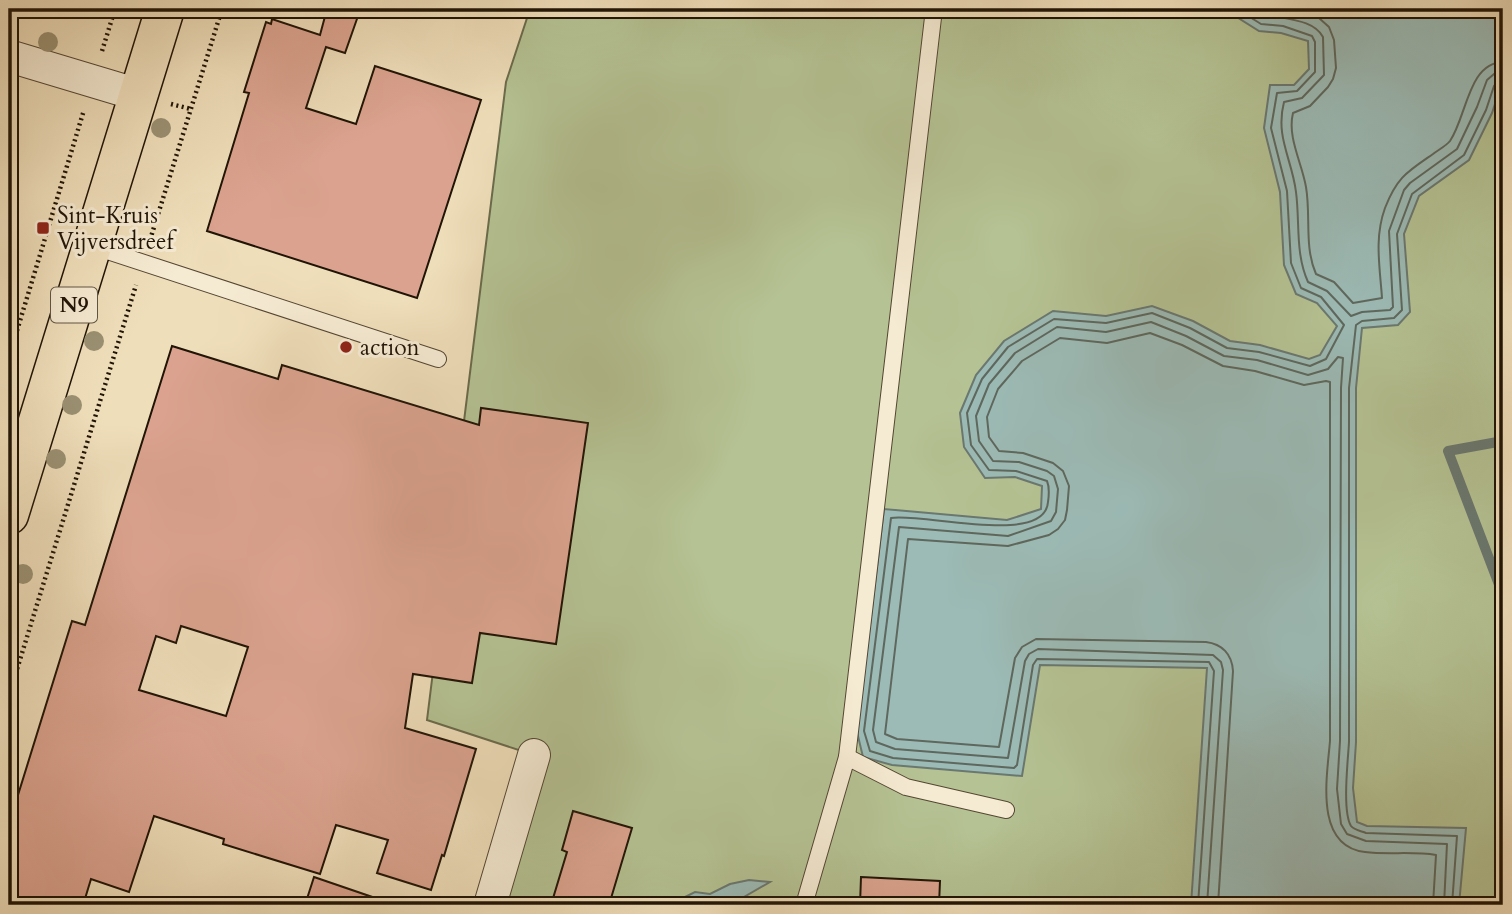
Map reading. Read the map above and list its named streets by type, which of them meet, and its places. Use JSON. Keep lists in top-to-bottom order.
{
  "streets": {
    "main road": ["N9"]
  },
  "places": {
    "transit": ["Sint-Kruis Vijversdreef"],
    "other": ["action"]
  }
}
